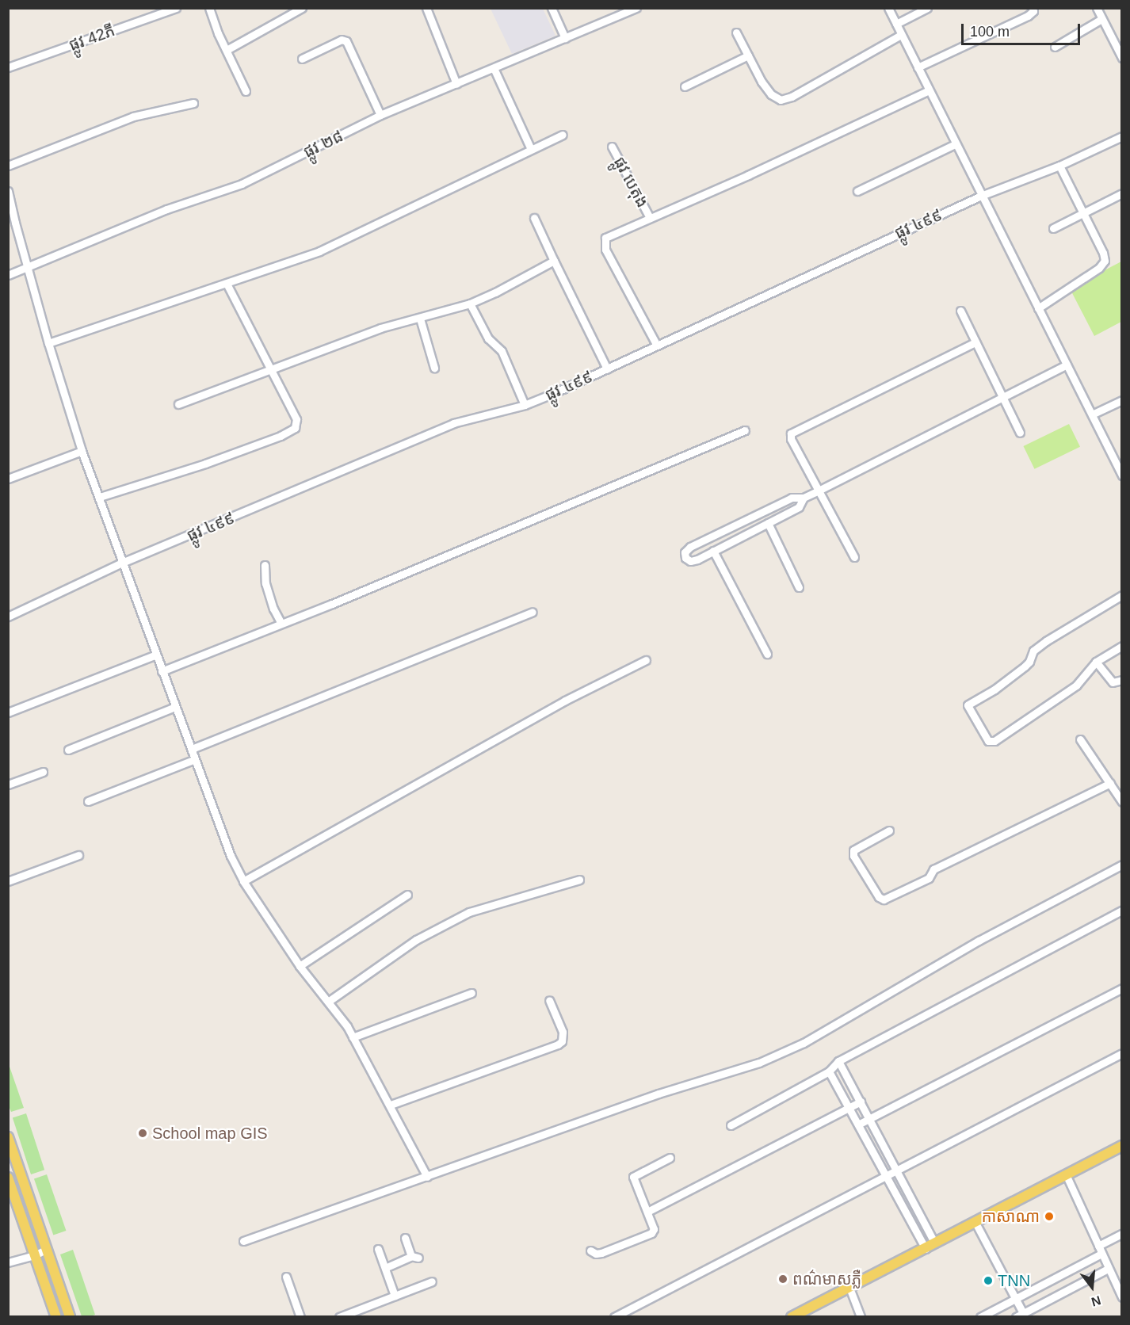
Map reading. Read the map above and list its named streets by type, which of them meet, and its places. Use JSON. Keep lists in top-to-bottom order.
{
  "streets": {
    "street": [
      "ផ្លូវ 42ភី",
      "ផ្លូវ ២៨",
      "ផ្លូវ បេតុង",
      "ផ្លូវ ៤៩៩"
    ]
  },
  "places": [
    "School map GIS",
    "កាសាណា",
    "ពណ៌មាសភ្លឺ",
    "TNN"
  ],
  "scale_bar": "100 m",
  "north": "bottom"
}
